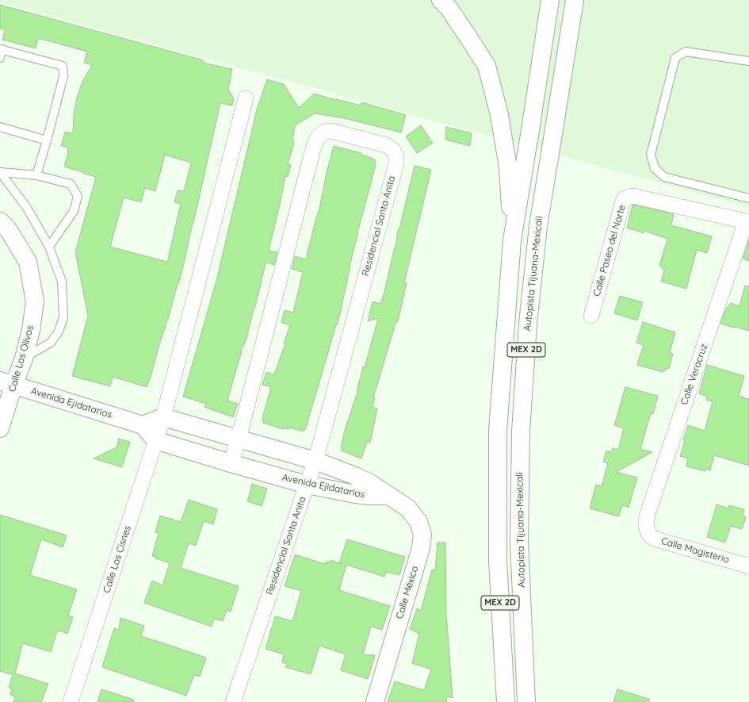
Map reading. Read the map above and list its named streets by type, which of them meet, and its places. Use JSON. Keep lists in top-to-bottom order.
{
  "streets": {
    "main road": [
      "Autopista Tijuana-Mexicali",
      "MEX 2D",
      "Calle Los Olivos",
      "Avenida Ejidatarios",
      "Calle México"
    ],
    "street": [
      "Residencial Santa Anita",
      "Calle Paseo del Norte",
      "Calle Veracruz",
      "Calle Magisterio",
      "Calle Los Cisnes"
    ]
  },
  "crossings": [
    ["Residencial Santa Anita", "Avenida Ejidatarios"],
    ["Calle Paseo del Norte", "Calle Veracruz"],
    ["Calle Los Olivos", "Avenida Ejidatarios"],
    ["Calle Veracruz", "Calle Magisterio"],
    ["Avenida Ejidatarios", "Calle Los Cisnes"],
    ["Avenida Ejidatarios", "Calle México"]
  ]
}
